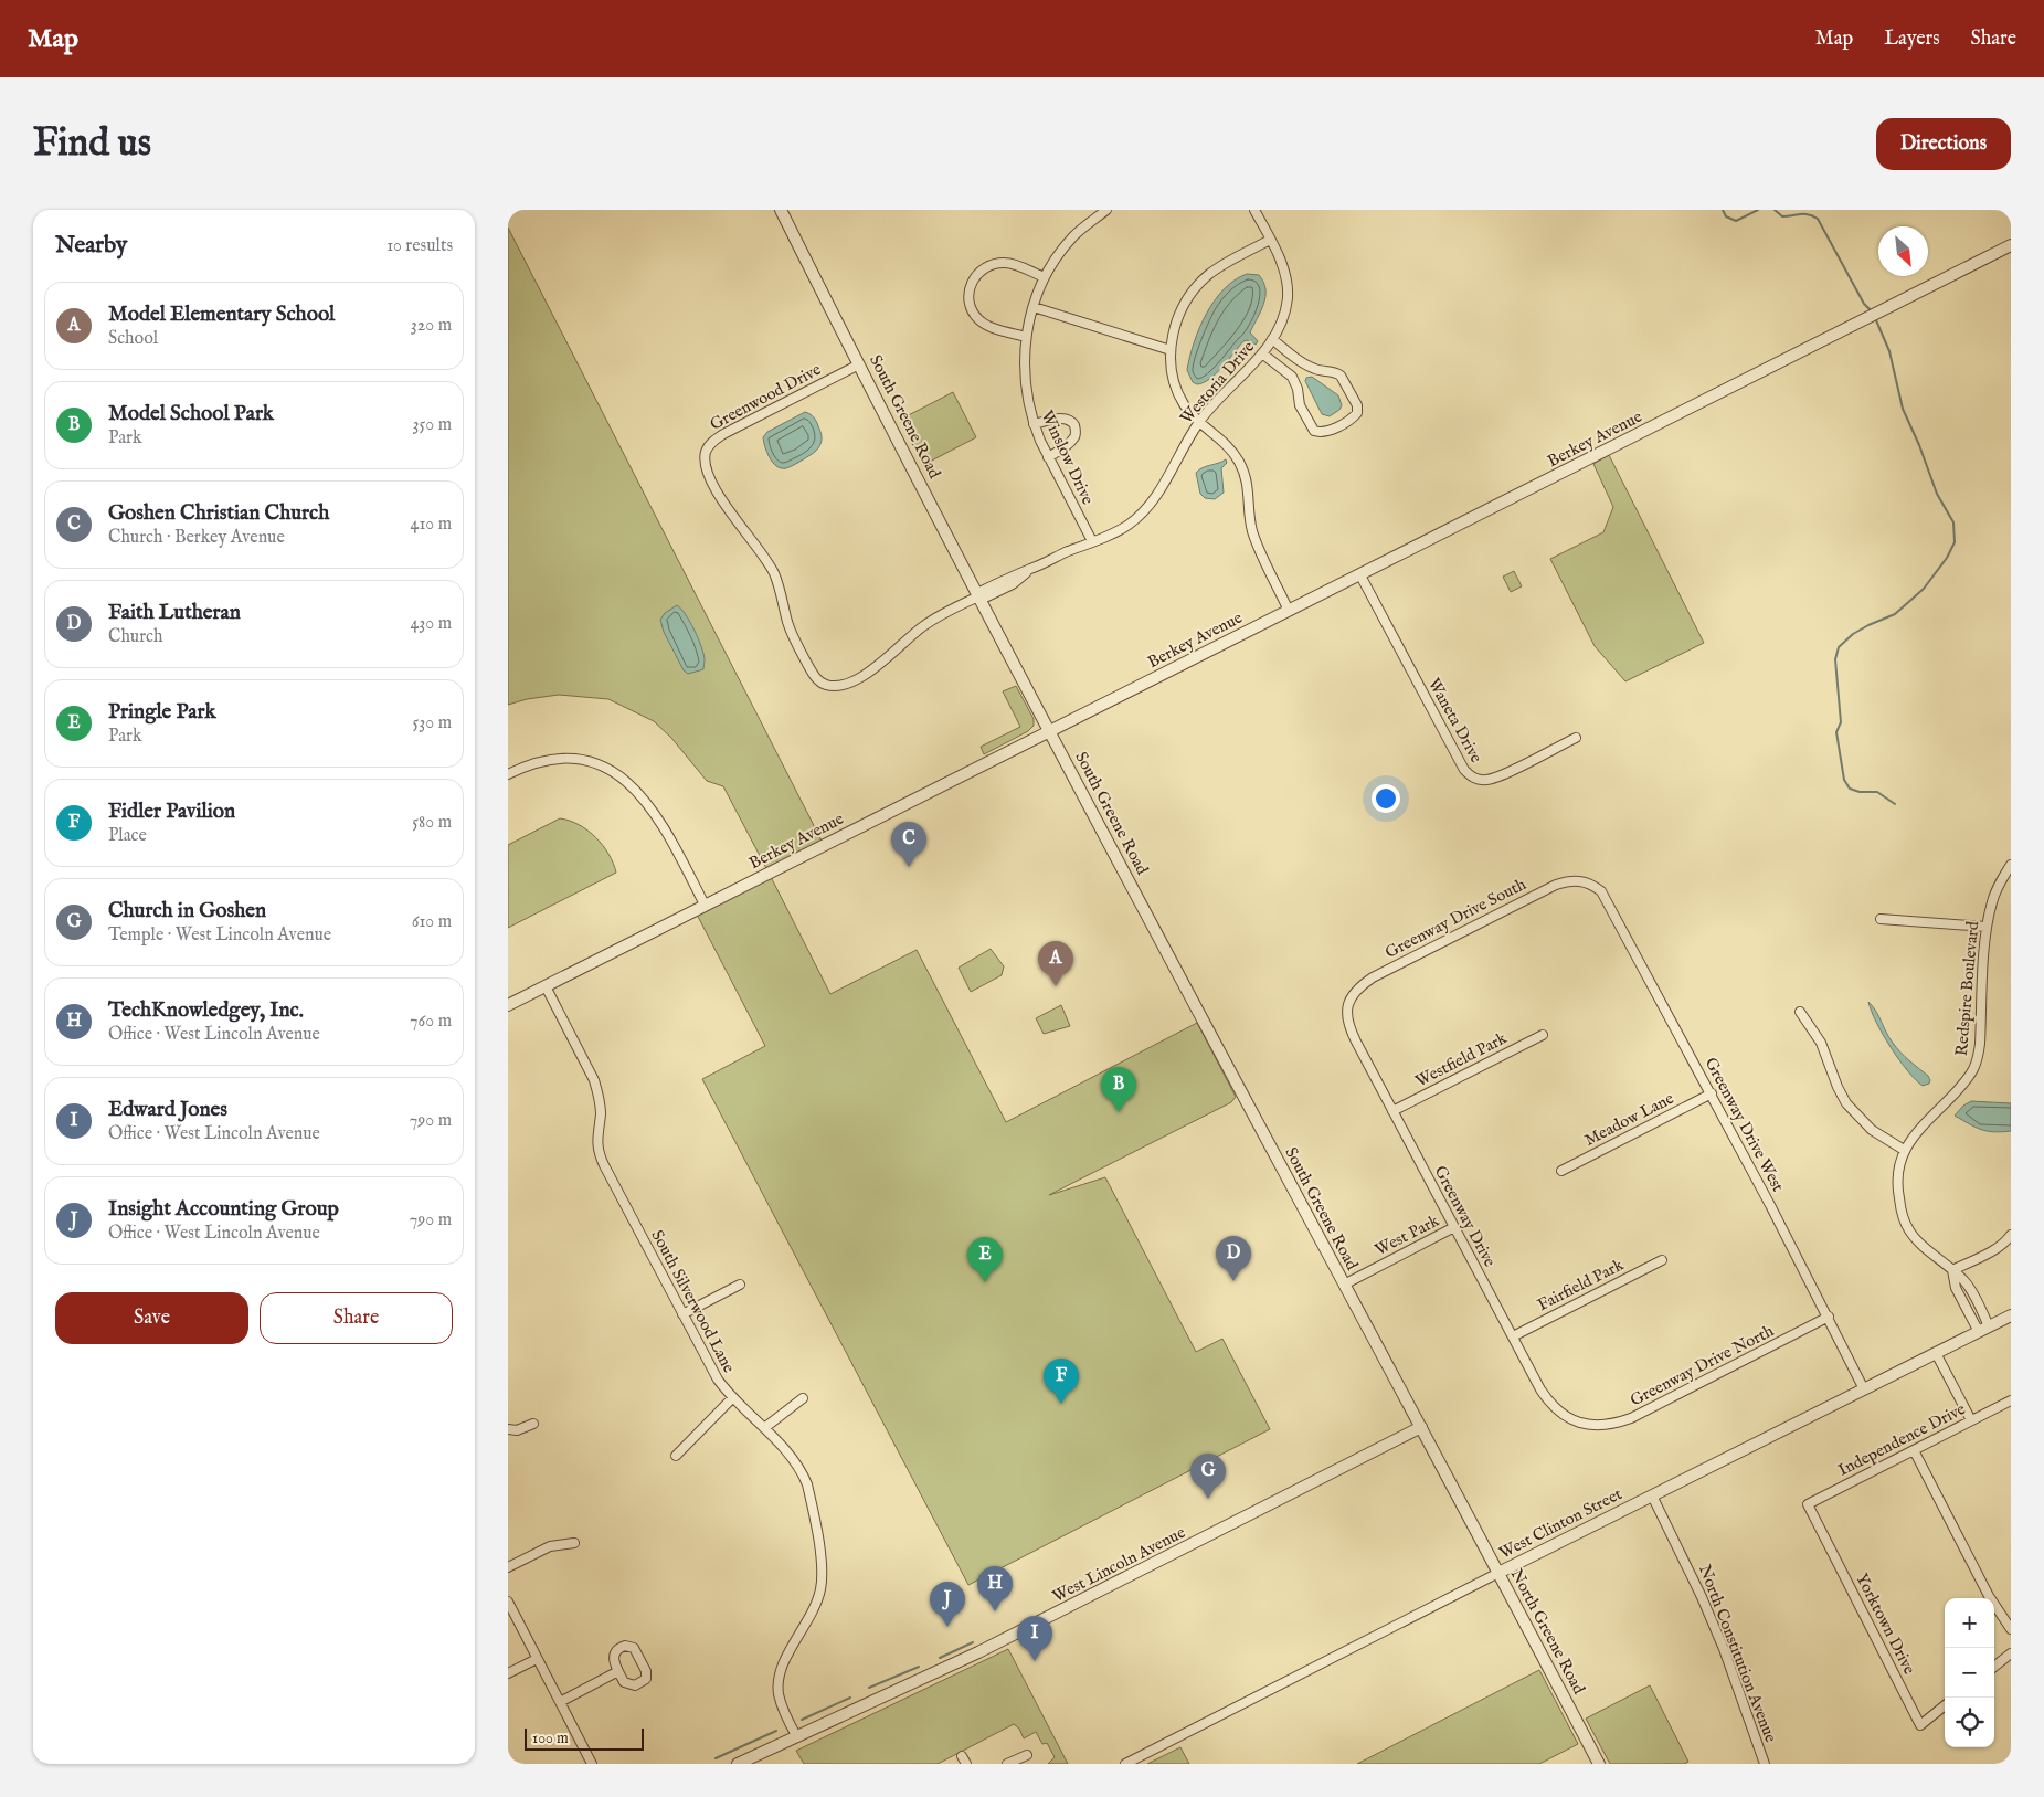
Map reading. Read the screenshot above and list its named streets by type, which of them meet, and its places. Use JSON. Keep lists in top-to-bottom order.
{
  "streets": {
    "street": [
      "Westoria Drive",
      "Greenwood Drive",
      "South Greene Road",
      "Berkey Avenue",
      "Winslow Drive",
      "Waneta Drive",
      "Greenway Drive South",
      "Redspire Boulevard",
      "Westfield Park",
      "Meadow Lane",
      "Greenway Drive West",
      "Greenway Drive",
      "West Park",
      "Fairfield Park",
      "South Silverwood Lane",
      "Greenway Drive North",
      "Independence Drive",
      "West Clinton Street",
      "West Lincoln Avenue",
      "Yorktown Drive",
      "North Greene Road",
      "North Constitution Avenue"
    ]
  },
  "crossings": [
    ["Westoria Drive", "Greenwood Drive"],
    ["Westoria Drive", "South Greene Road"],
    ["Westoria Drive", "Winslow Drive"],
    ["Greenwood Drive", "South Greene Road"],
    ["South Greene Road", "Berkey Avenue"],
    ["South Greene Road", "West Park"],
    ["South Greene Road", "West Lincoln Avenue"],
    ["South Greene Road", "North Greene Road"],
    ["Berkey Avenue", "Waneta Drive"],
    ["Berkey Avenue", "South Silverwood Lane"],
    ["Greenway Drive South", "Greenway Drive West"],
    ["Greenway Drive South", "Greenway Drive"],
    ["Redspire Boulevard", "West Clinton Street"],
    ["Westfield Park", "Greenway Drive"],
    ["Meadow Lane", "Greenway Drive West"],
    ["Greenway Drive West", "Greenway Drive North"],
    ["Greenway Drive West", "West Clinton Street"],
    ["Greenway Drive", "West Park"],
    ["Greenway Drive", "Fairfield Park"],
    ["Greenway Drive", "Greenway Drive North"],
    ["South Silverwood Lane", "West Lincoln Avenue"],
    ["Independence Drive", "Yorktown Drive"],
    ["West Clinton Street", "North Greene Road"],
    ["West Clinton Street", "North Constitution Avenue"],
    ["West Lincoln Avenue", "North Greene Road"]
  ],
  "scale_bar": "100 m",
  "north": "bottom right",
  "page": {
    "header": "Map",
    "nav": ["Map", "Layers", "Share"],
    "buttons": [
      "Directions",
      ["Save", "Share"]
    ],
    "title": "Find us",
    "heading": ["Nearby", "10 results"],
    "list": [
      {
        "mark": "A",
        "name": "Model Elementary School",
        "note": "School",
        "value": "320 m"
      },
      {
        "mark": "B",
        "name": "Model School Park",
        "note": "Park",
        "value": "350 m"
      },
      {
        "mark": "C",
        "name": "Goshen Christian Church",
        "note": "Church · Berkey Avenue",
        "value": "410 m"
      },
      {
        "mark": "D",
        "name": "Faith Lutheran",
        "note": "Church",
        "value": "430 m"
      },
      {
        "mark": "E",
        "name": "Pringle Park",
        "note": "Park",
        "value": "530 m"
      },
      {
        "mark": "F",
        "name": "Fidler Pavilion",
        "note": "Place",
        "value": "580 m"
      },
      {
        "mark": "G",
        "name": "Church in Goshen",
        "note": "Temple · West Lincoln Avenue",
        "value": "610 m"
      },
      {
        "mark": "H",
        "name": "TechKnowledgey, Inc.",
        "note": "Office · West Lincoln Avenue",
        "value": "760 m"
      },
      {
        "mark": "I",
        "name": "Edward Jones",
        "note": "Office · West Lincoln Avenue",
        "value": "790 m"
      },
      {
        "mark": "J",
        "name": "Insight Accounting Group",
        "note": "Office · West Lincoln Avenue",
        "value": "790 m"
      }
    ],
    "pins": [
      "C",
      "A",
      "B",
      "D",
      "E",
      "F",
      "G",
      "H",
      "J",
      "I"
    ],
    "map_buttons": ["+", "−"],
    "scale": "100 m"
  }
}
